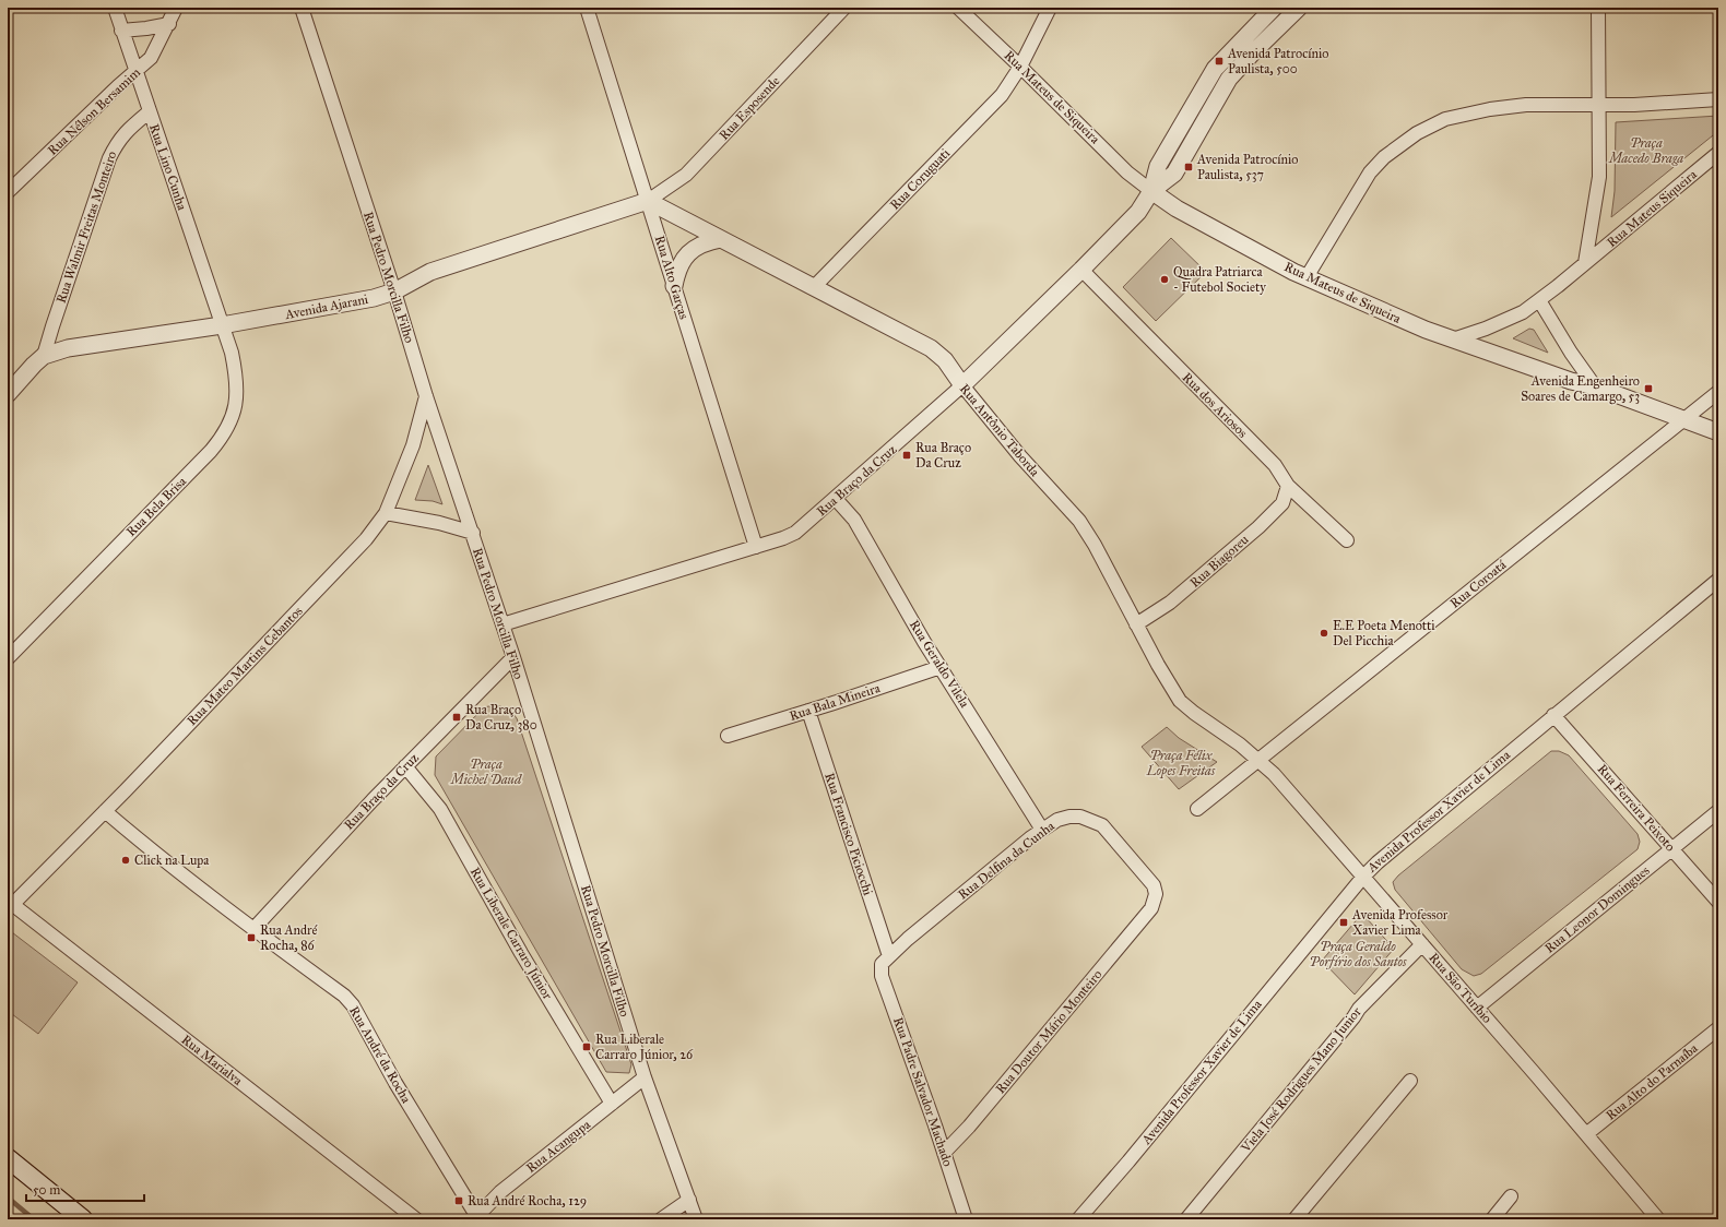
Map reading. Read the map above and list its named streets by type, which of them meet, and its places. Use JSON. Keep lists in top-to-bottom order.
{
  "streets": {
    "street": [
      "Rua Mateus de Siqueira",
      "Rua Esposende",
      "Rua Nélson Bersamim",
      "Rua Lino Cunha",
      "Rua Coruguati",
      "Rua Mateus Siqueira",
      "Rua Walmir Freitas Monteiro",
      "Rua Pedro Morcilla Filho",
      "Rua Alto Garças",
      "Avenida Ajarani",
      "Rua dos Ariosos",
      "Rua Antônio Taborda",
      "Rua Braço da Cruz",
      "Rua Bela Brisa",
      "Rua Biagoreu",
      "Rua Coroatá",
      "Rua Geraldo Vilela",
      "Rua Mateo Martins Cebantos",
      "Rua Bala Mineira",
      "Rua Ferreira Peixoto",
      "Avenida Professor Xavier de Lima",
      "Rua Francisco Piciocchi",
      "Rua Delfina da Cunha",
      "Rua Leonor Domingues",
      "Rua Liberale Carraro Júnior",
      "Rua São Turíbio",
      "Rua Doutor Mário Monteiro",
      "Rua André da Rocha",
      "Rua Marialva",
      "Viela José Rodrigues Mano Junior",
      "Rua Alto do Parnaíba",
      "Rua Padre Salvador Machado",
      "Rua Acangupa"
    ]
  },
  "crossings": [
    ["Rua Mateus de Siqueira", "Rua Coruguati"],
    ["Rua Mateus de Siqueira", "Rua Braço da Cruz"],
    ["Rua Mateus de Siqueira", "Rua Coroatá"],
    ["Rua Esposende", "Rua Alto Garças"],
    ["Rua Esposende", "Avenida Ajarani"],
    ["Rua Esposende", "Rua Antônio Taborda"],
    ["Rua Nélson Bersamim", "Rua Lino Cunha"],
    ["Rua Lino Cunha", "Rua Walmir Freitas Monteiro"],
    ["Rua Lino Cunha", "Avenida Ajarani"],
    ["Rua Lino Cunha", "Rua Bela Brisa"],
    ["Rua Coruguati", "Rua Antônio Taborda"],
    ["Rua Walmir Freitas Monteiro", "Avenida Ajarani"],
    ["Rua Pedro Morcilla Filho", "Avenida Ajarani"],
    ["Rua Pedro Morcilla Filho", "Rua Braço da Cruz"],
    ["Rua Pedro Morcilla Filho", "Rua Mateo Martins Cebantos"],
    ["Rua Pedro Morcilla Filho", "Rua Acangupa"],
    ["Rua Alto Garças", "Avenida Ajarani"],
    ["Rua Alto Garças", "Rua Antônio Taborda"],
    ["Rua Alto Garças", "Rua Braço da Cruz"],
    ["Avenida Ajarani", "Rua Antônio Taborda"],
    ["Avenida Ajarani", "Rua Bela Brisa"],
    ["Rua dos Ariosos", "Rua Braço da Cruz"],
    ["Rua dos Ariosos", "Rua Biagoreu"],
    ["Rua Antônio Taborda", "Rua Braço da Cruz"],
    ["Rua Antônio Taborda", "Rua Biagoreu"],
    ["Rua Antônio Taborda", "Rua Coroatá"],
    ["Rua Antônio Taborda", "Rua São Turíbio"],
    ["Rua Braço da Cruz", "Rua Geraldo Vilela"],
    ["Rua Braço da Cruz", "Rua Liberale Carraro Júnior"],
    ["Rua Braço da Cruz", "Rua André da Rocha"],
    ["Rua Coroatá", "Rua São Turíbio"],
    ["Rua Geraldo Vilela", "Rua Bala Mineira"],
    ["Rua Geraldo Vilela", "Rua Delfina da Cunha"],
    ["Rua Mateo Martins Cebantos", "Rua André da Rocha"],
    ["Rua Mateo Martins Cebantos", "Rua Marialva"],
    ["Rua Bala Mineira", "Rua Francisco Piciocchi"],
    ["Rua Ferreira Peixoto", "Avenida Professor Xavier de Lima"],
    ["Rua Ferreira Peixoto", "Rua Leonor Domingues"],
    ["Avenida Professor Xavier de Lima", "Rua São Turíbio"],
    ["Rua Francisco Piciocchi", "Rua Delfina da Cunha"],
    ["Rua Francisco Piciocchi", "Rua Padre Salvador Machado"],
    ["Rua Delfina da Cunha", "Rua Doutor Mário Monteiro"],
    ["Rua Delfina da Cunha", "Rua Padre Salvador Machado"],
    ["Rua Leonor Domingues", "Rua São Turíbio"],
    ["Rua Liberale Carraro Júnior", "Rua Acangupa"],
    ["Rua São Turíbio", "Viela José Rodrigues Mano Junior"],
    ["Rua São Turíbio", "Rua Alto do Parnaíba"],
    ["Rua Doutor Mário Monteiro", "Rua Padre Salvador Machado"],
    ["Rua André da Rocha", "Rua Acangupa"]
  ],
  "parks": [
    "Praça Macedo Braga",
    "Praça Félix Lopes Freitas",
    "Praça Michel Daud",
    "Praça Geraldo Porfírio dos Santos"
  ],
  "places": {
    "transit": [
      "Avenida Patrocínio Paulista, 500",
      "Avenida Patrocínio Paulista, 537",
      "Avenida Engenheiro Soares de Camargo, 53",
      "Rua Braço Da Cruz",
      "Rua Braço Da Cruz, 380",
      "Avenida Professor Xavier Lima",
      "Rua André Rocha, 86",
      "Rua Liberale Carraro Júnior, 26",
      "Rua André Rocha, 129"
    ],
    "other": ["Quadra Patriarca - Futebol Society", "E.E Poeta Menotti Del Picchia", "Click na Lupa"]
  },
  "scale_bar": "50 m"
}
